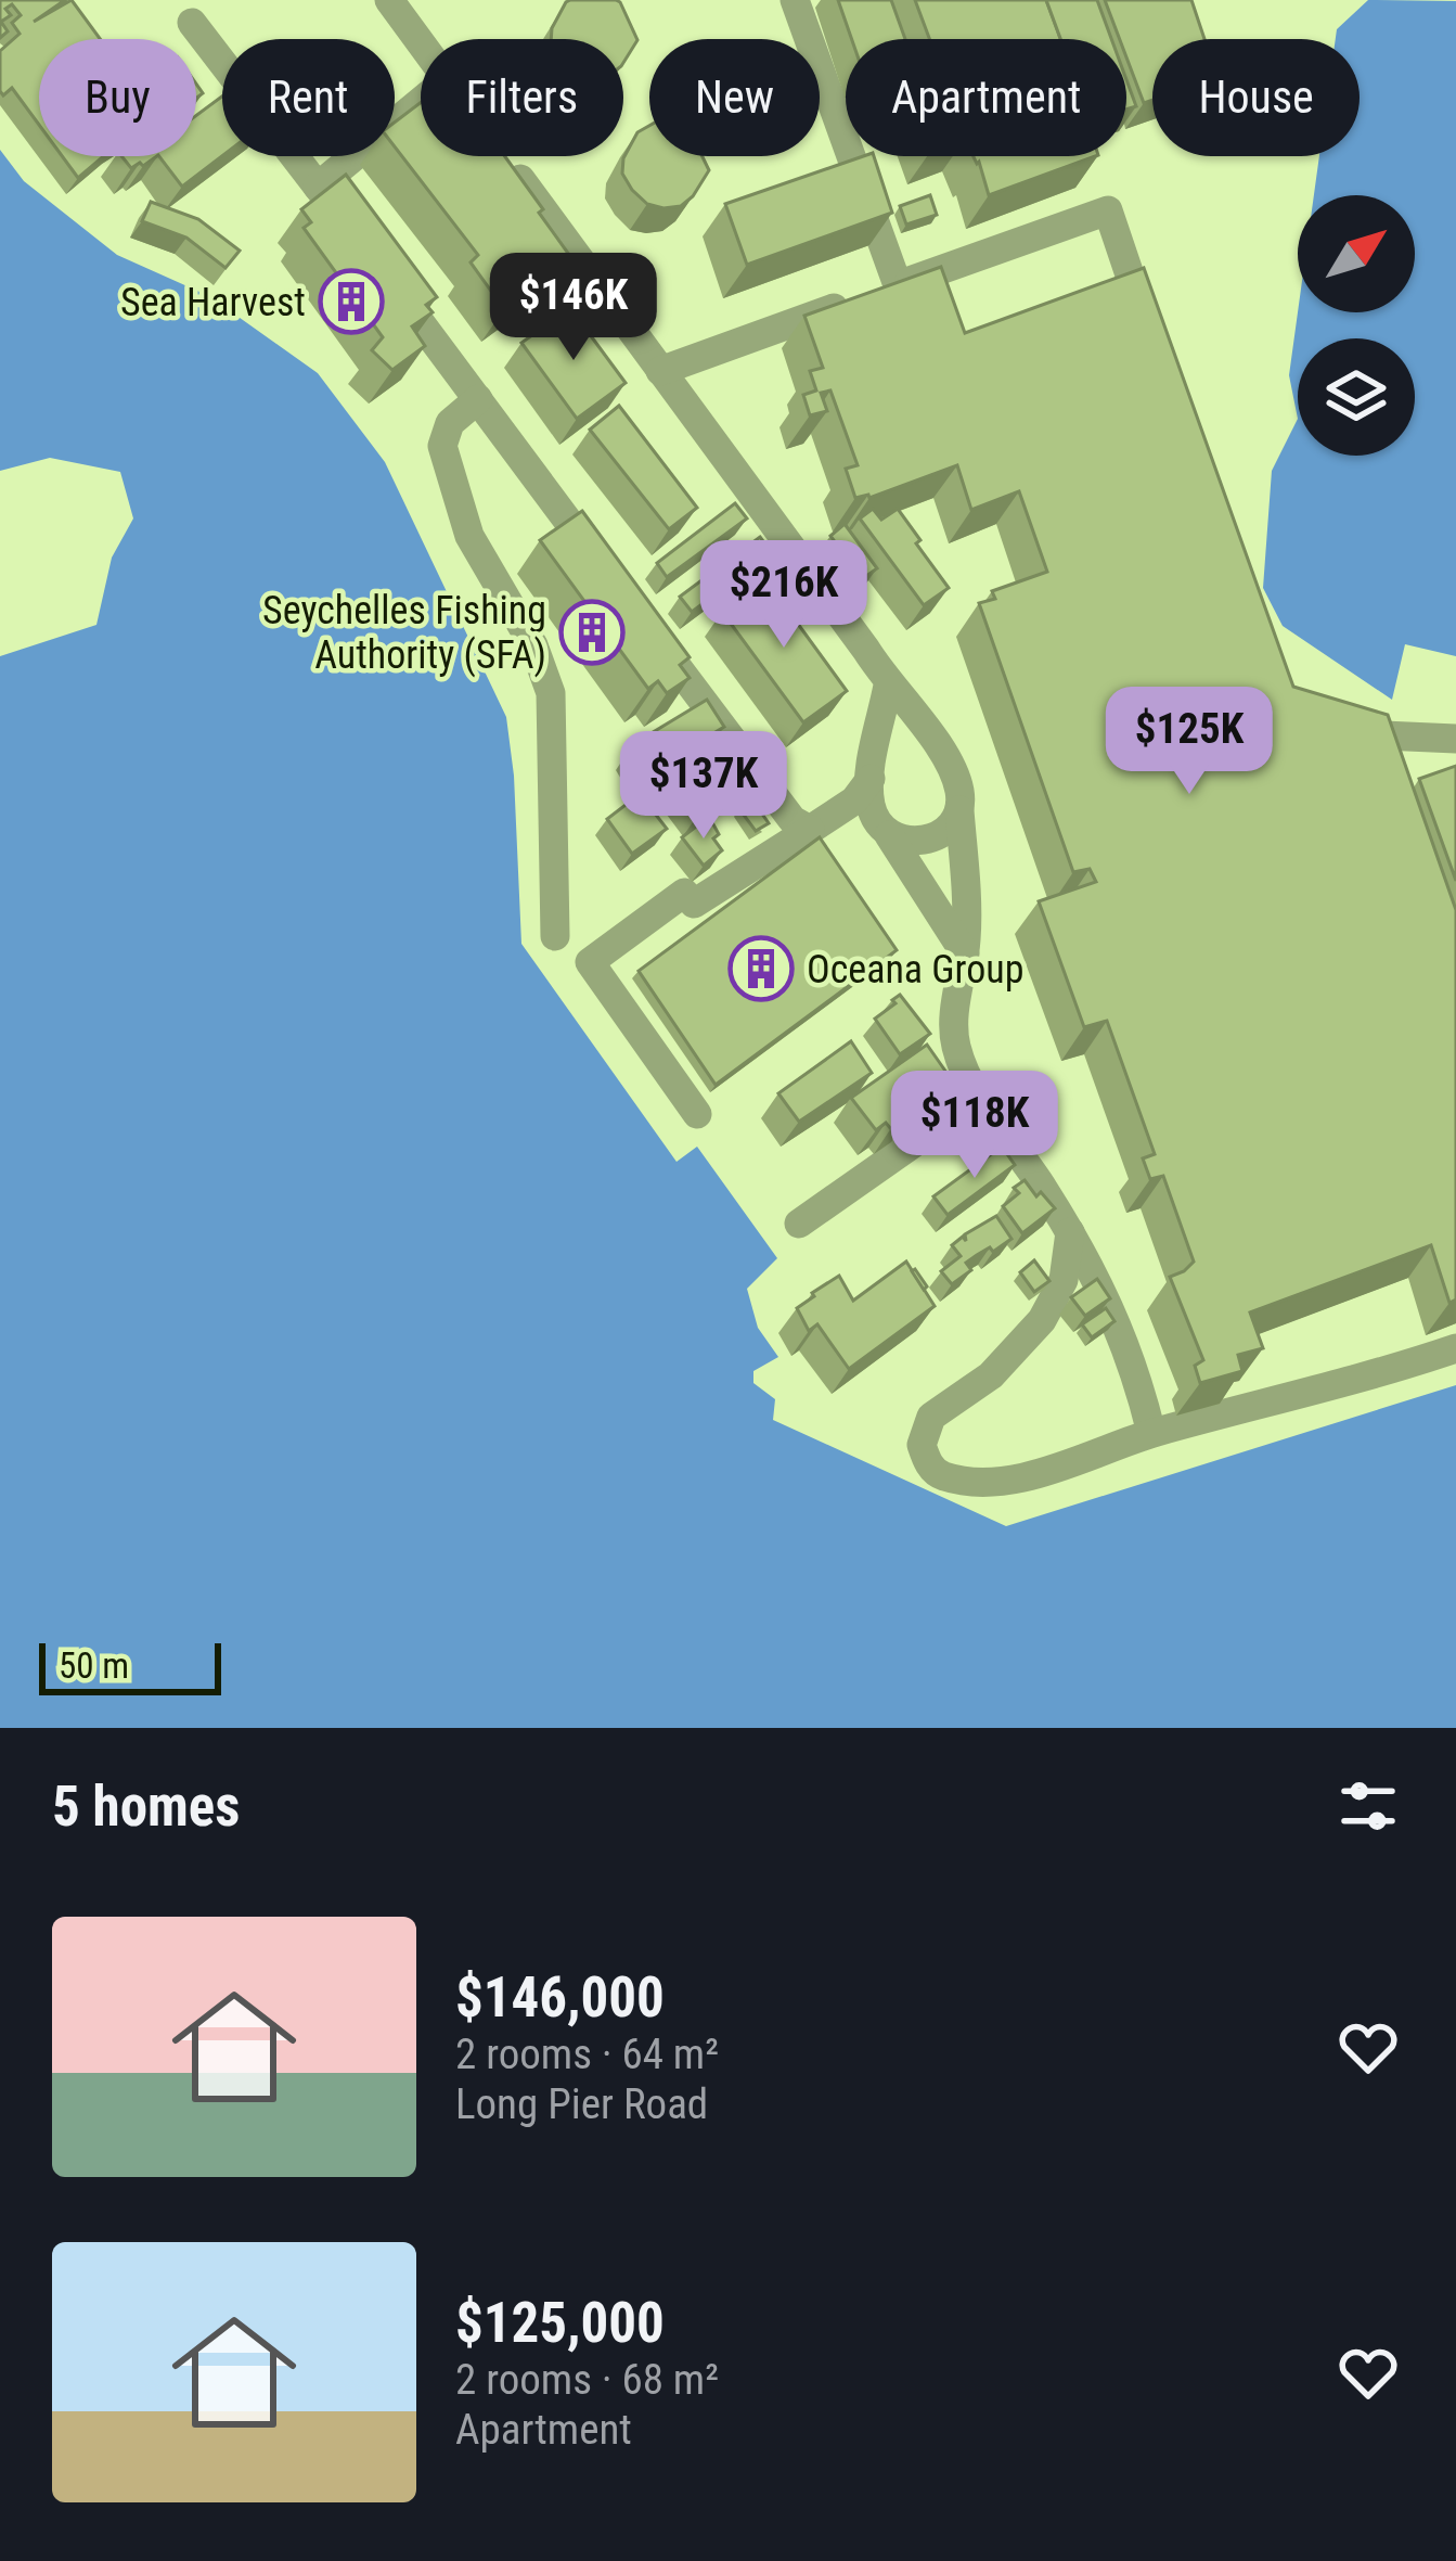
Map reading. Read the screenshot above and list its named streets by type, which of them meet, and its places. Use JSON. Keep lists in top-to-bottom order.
{
  "places": {
    "building": ["Sea Harvest", "Seychelles Fishing Authority (SFA)", "Oceana Group"]
  },
  "scale_bar": "50 m",
  "north": "top right",
  "page": {
    "chip": [
      "Buy",
      "Rent",
      "Filters",
      "New",
      "Apartment",
      "House"
    ],
    "price": [
      "$146K",
      "$216K",
      "$125K",
      "$137K",
      "$118K"
    ],
    "scale": "50 m",
    "heading": "5 homes",
    "list": [
      {
        "name": "$146,000",
        "note": "2 rooms · 64 m² · Long Pier Road"
      },
      {
        "name": "$125,000",
        "note": "2 rooms · 68 m² · Apartment"
      }
    ]
  }
}
